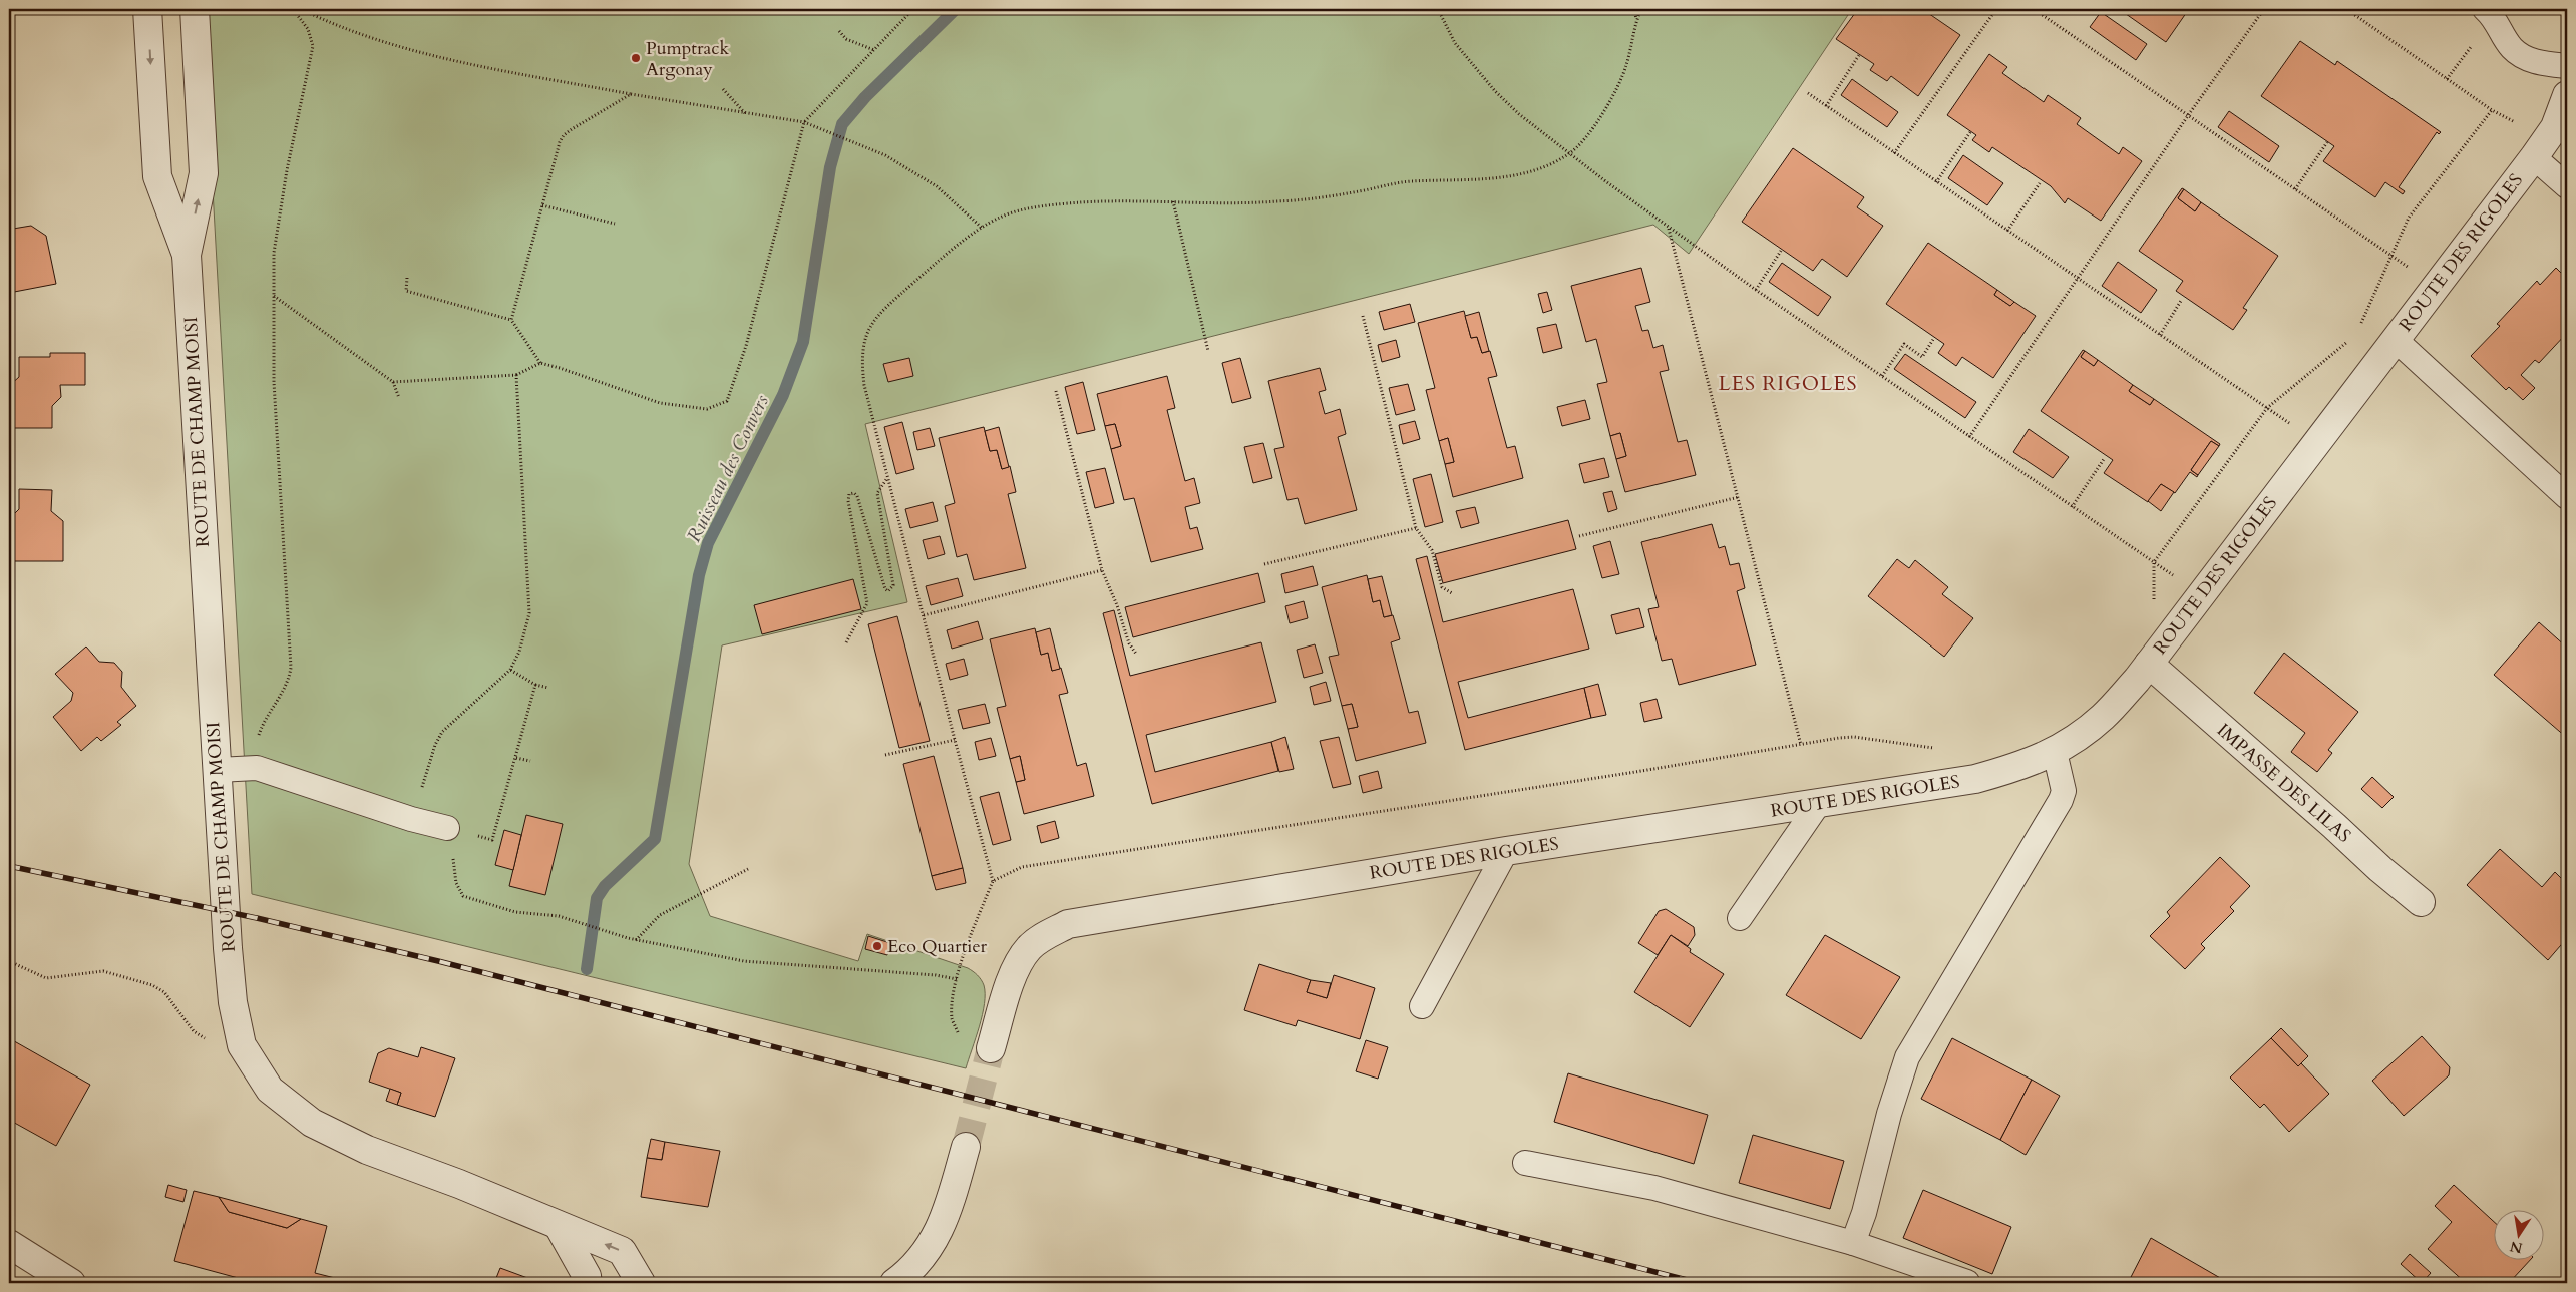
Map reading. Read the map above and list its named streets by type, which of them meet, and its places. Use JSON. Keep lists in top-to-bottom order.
{
  "streets": {
    "street": ["ROUTE DES RIGOLES", "ROUTE DE CHAMP MOISI", "IMPASSE DES LILAS"]
  },
  "crossings": [
    ["ROUTE DES RIGOLES", "IMPASSE DES LILAS"]
  ],
  "districts": ["LES RIGOLES"],
  "water": ["Ruisseau des Convers"],
  "places": ["Pumptrack Argonay", "Eco Quartier"],
  "north": "bottom"
}
